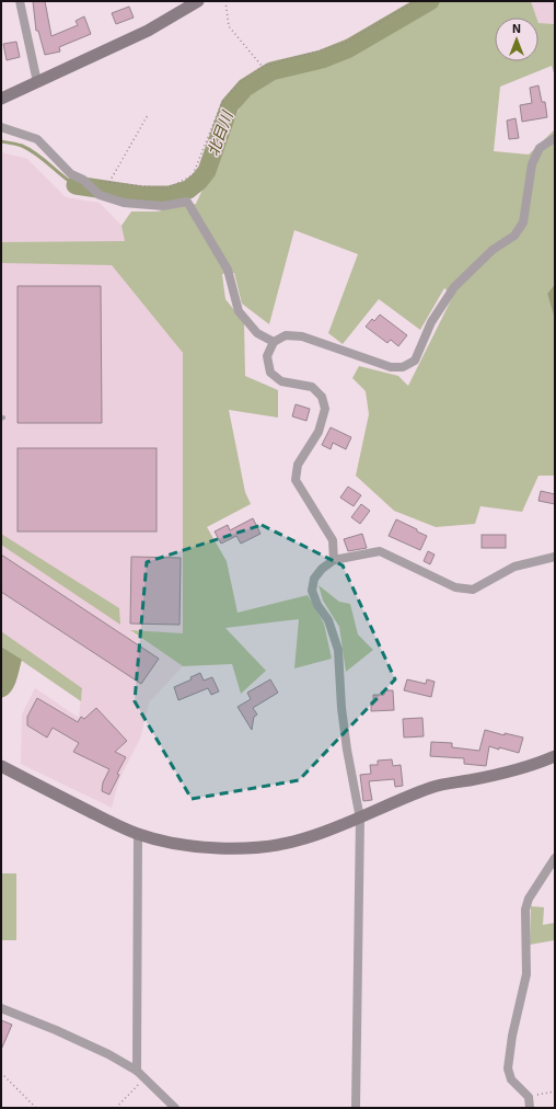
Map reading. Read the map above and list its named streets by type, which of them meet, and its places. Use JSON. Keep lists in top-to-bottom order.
{
  "water": ["北目川"],
  "north": "top"
}
